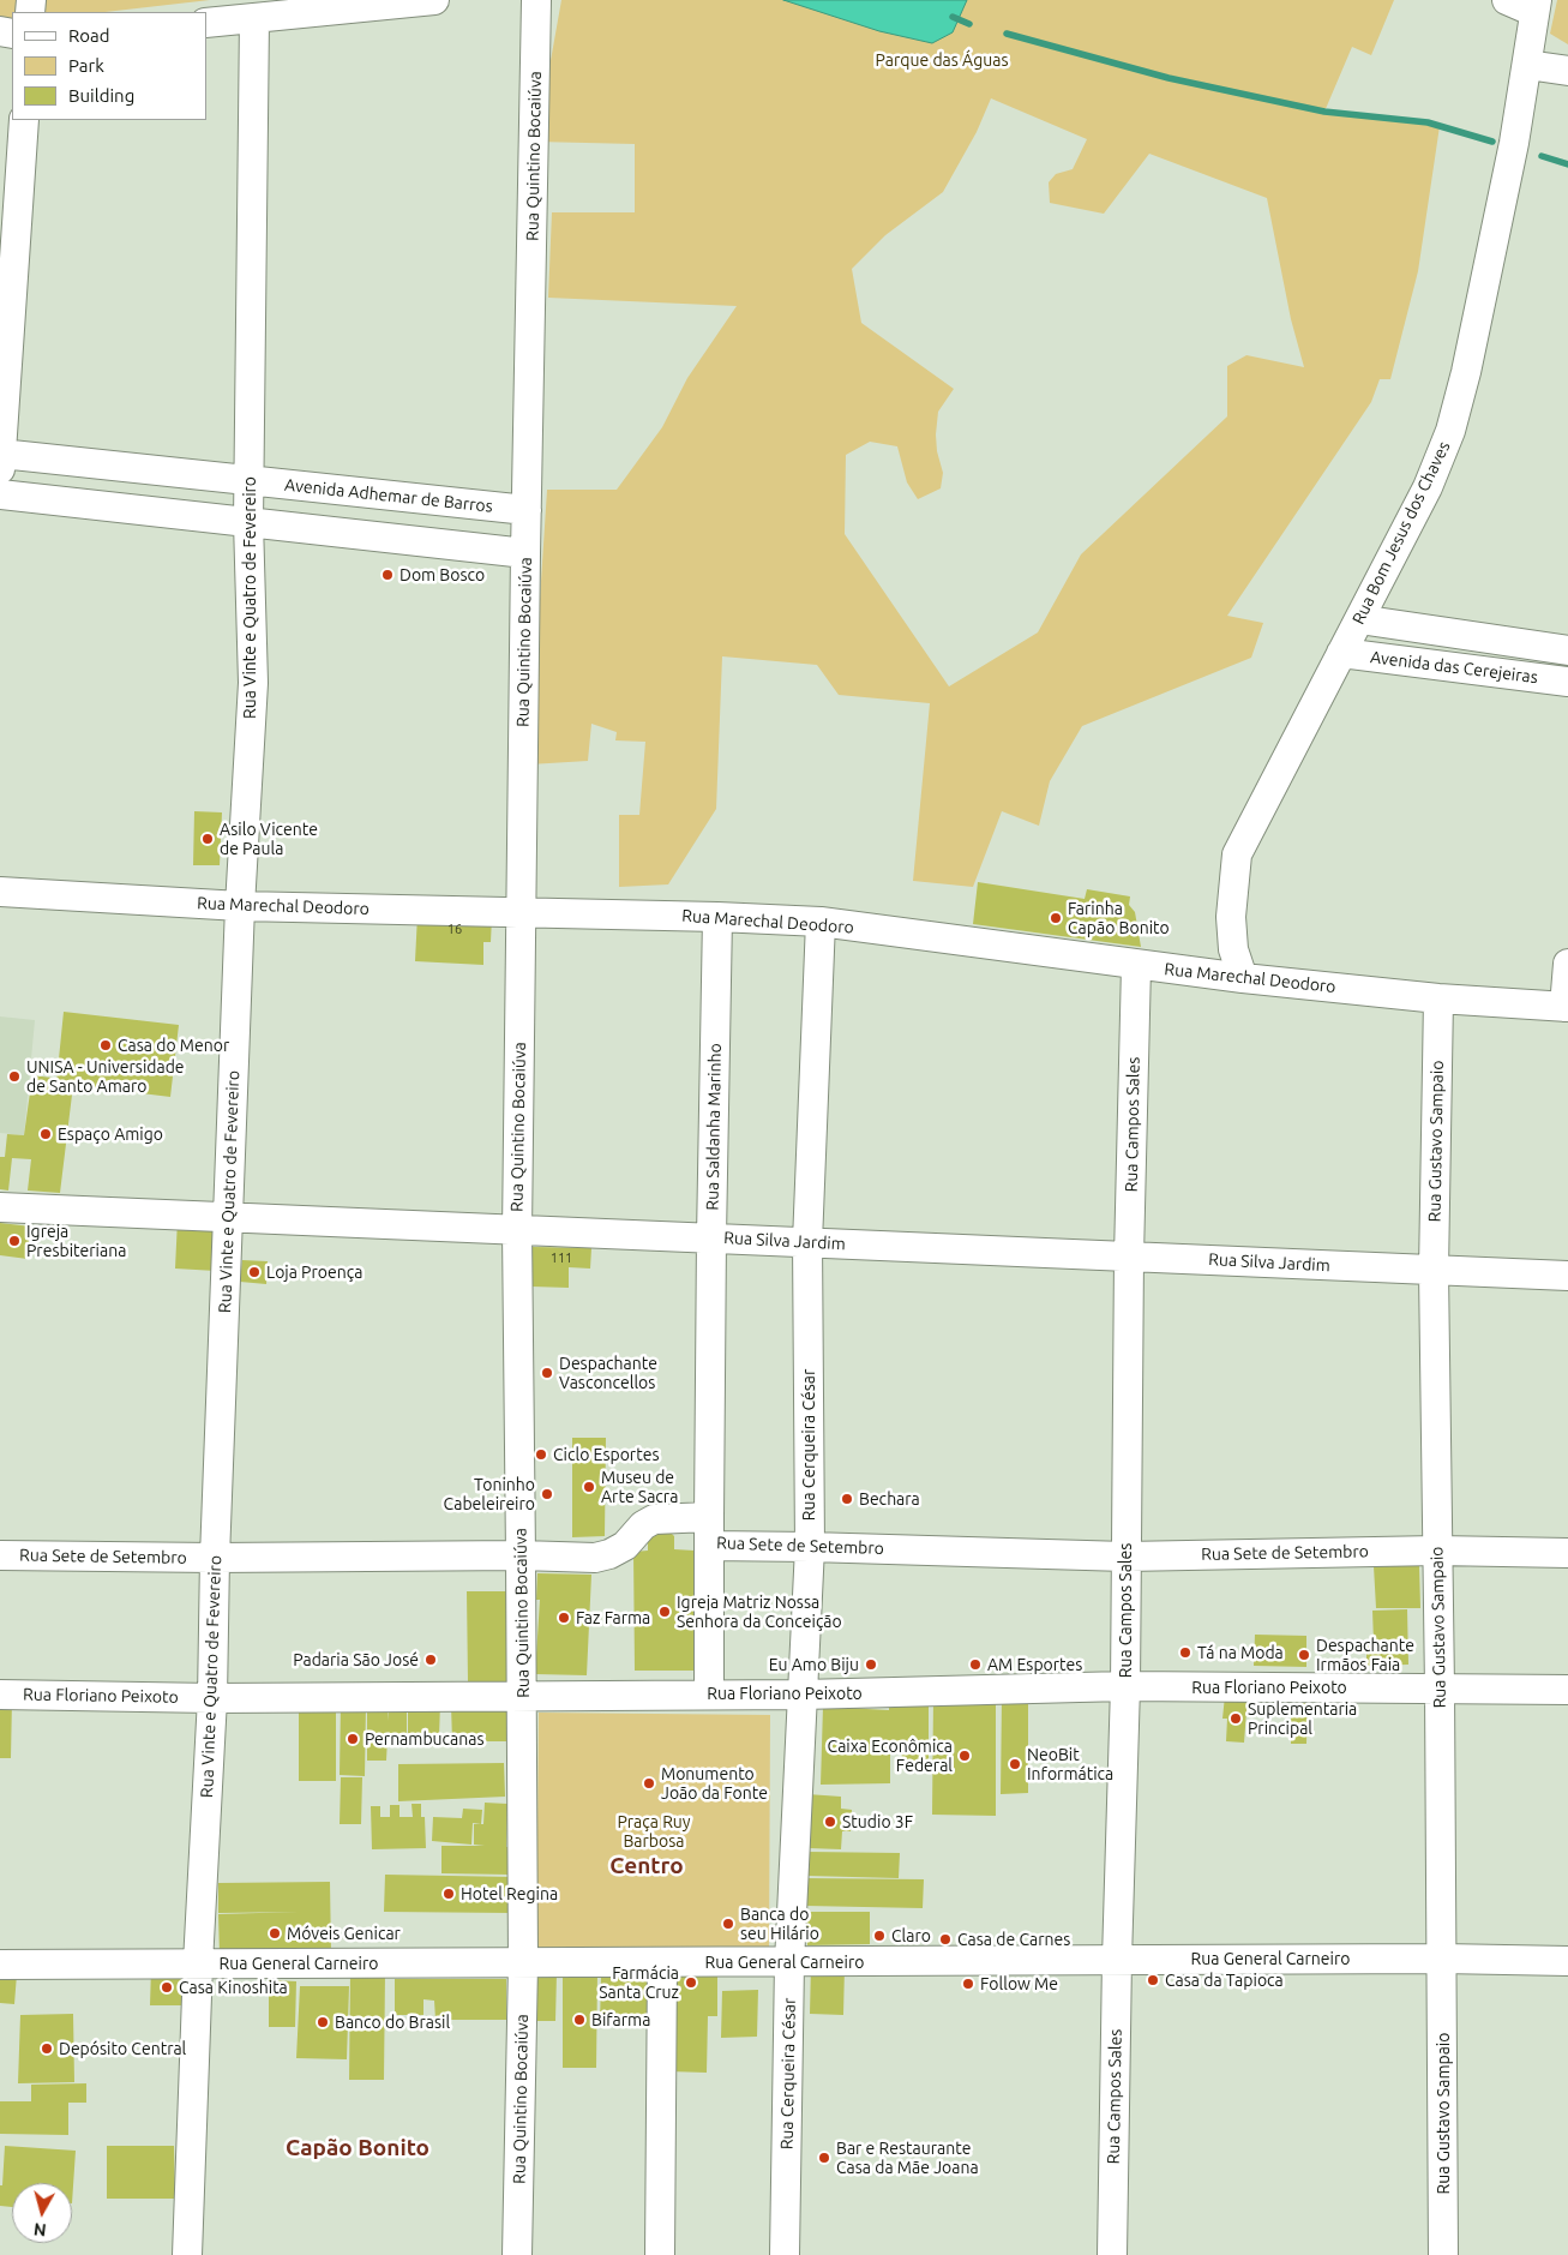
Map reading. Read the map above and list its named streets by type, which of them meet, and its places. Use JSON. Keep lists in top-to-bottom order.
{
  "streets": {
    "street": [
      "Rua Quintino Bocaiúva",
      "Avenida Adhemar de Barros",
      "Rua Bom Jesus dos Chaves",
      "Rua Vinte e Quatro de Fevereiro",
      "Avenida das Cerejeiras",
      "Rua Marechal Deodoro",
      "Rua Campos Sales",
      "Rua Saldanha Marinho",
      "Rua Gustavo Sampaio",
      "Rua Silva Jardim",
      "Rua Cerqueira César",
      "Rua Sete de Setembro",
      "Rua Floriano Peixoto",
      "Rua General Carneiro"
    ]
  },
  "crossings": [
    ["Rua Quintino Bocaiúva", "Avenida Adhemar de Barros"],
    ["Rua Quintino Bocaiúva", "Rua Marechal Deodoro"],
    ["Rua Quintino Bocaiúva", "Rua Silva Jardim"],
    ["Rua Quintino Bocaiúva", "Rua Sete de Setembro"],
    ["Rua Quintino Bocaiúva", "Rua Floriano Peixoto"],
    ["Rua Quintino Bocaiúva", "Rua General Carneiro"],
    ["Avenida Adhemar de Barros", "Rua Vinte e Quatro de Fevereiro"],
    ["Rua Bom Jesus dos Chaves", "Avenida das Cerejeiras"],
    ["Rua Bom Jesus dos Chaves", "Rua Marechal Deodoro"],
    ["Rua Vinte e Quatro de Fevereiro", "Rua Marechal Deodoro"],
    ["Rua Vinte e Quatro de Fevereiro", "Rua Silva Jardim"],
    ["Rua Vinte e Quatro de Fevereiro", "Rua Sete de Setembro"],
    ["Rua Vinte e Quatro de Fevereiro", "Rua Floriano Peixoto"],
    ["Rua Vinte e Quatro de Fevereiro", "Rua General Carneiro"],
    ["Rua Marechal Deodoro", "Rua Campos Sales"],
    ["Rua Marechal Deodoro", "Rua Saldanha Marinho"],
    ["Rua Marechal Deodoro", "Rua Gustavo Sampaio"],
    ["Rua Marechal Deodoro", "Rua Cerqueira César"],
    ["Rua Campos Sales", "Rua Silva Jardim"],
    ["Rua Campos Sales", "Rua Sete de Setembro"],
    ["Rua Campos Sales", "Rua Floriano Peixoto"],
    ["Rua Campos Sales", "Rua General Carneiro"],
    ["Rua Saldanha Marinho", "Rua Silva Jardim"],
    ["Rua Saldanha Marinho", "Rua Sete de Setembro"],
    ["Rua Gustavo Sampaio", "Rua Silva Jardim"],
    ["Rua Gustavo Sampaio", "Rua Sete de Setembro"],
    ["Rua Gustavo Sampaio", "Rua Floriano Peixoto"],
    ["Rua Gustavo Sampaio", "Rua General Carneiro"],
    ["Rua Silva Jardim", "Rua Cerqueira César"],
    ["Rua Cerqueira César", "Rua Sete de Setembro"],
    ["Rua Cerqueira César", "Rua Floriano Peixoto"],
    ["Rua Cerqueira César", "Rua General Carneiro"]
  ],
  "districts": ["Centro", "Capão Bonito"],
  "parks": ["Parque das Águas", "Praça Ruy Barbosa"],
  "places": [
    "Dom Bosco",
    "Asilo Vicente de Paula",
    "Farinha Capão Bonito",
    "Casa do Menor",
    "UNISA - Universidade de Santo Amaro",
    "Espaço Amigo",
    "Igreja Presbiteriana",
    "Loja Proença",
    "Despachante Vasconcellos",
    "Ciclo Esportes",
    "Museu de Arte Sacra",
    "Toninho Cabeleireiro",
    "Bechara",
    "Igreja Matriz Nossa Senhora da Conceição",
    "Faz Farma",
    "Tá na Moda",
    "Despachante Irmãos Faia",
    "Padaria São José",
    "Eu Amo Biju",
    "AM Esportes",
    "Suplementaria Principal",
    "Pernambucanas",
    "Caixa Econômica Federal",
    "NeoBit Informática",
    "Monumento João da Fonte",
    "Studio 3F",
    "Hotel Regina",
    "Banca do seu Hilário",
    "Móveis Genicar",
    "Claro",
    "Casa de Carnes",
    "Casa da Tapioca",
    "Farmácia Santa Cruz",
    "Follow Me",
    "Casa Kinoshita",
    "Bifarma",
    "Banco do Brasil",
    "Depósito Central",
    "Bar e Restaurante Casa da Mãe Joana"
  ],
  "house_numbers": ["16", "111"],
  "legend": ["Road", "Park", "Building"],
  "north": "bottom"
}
